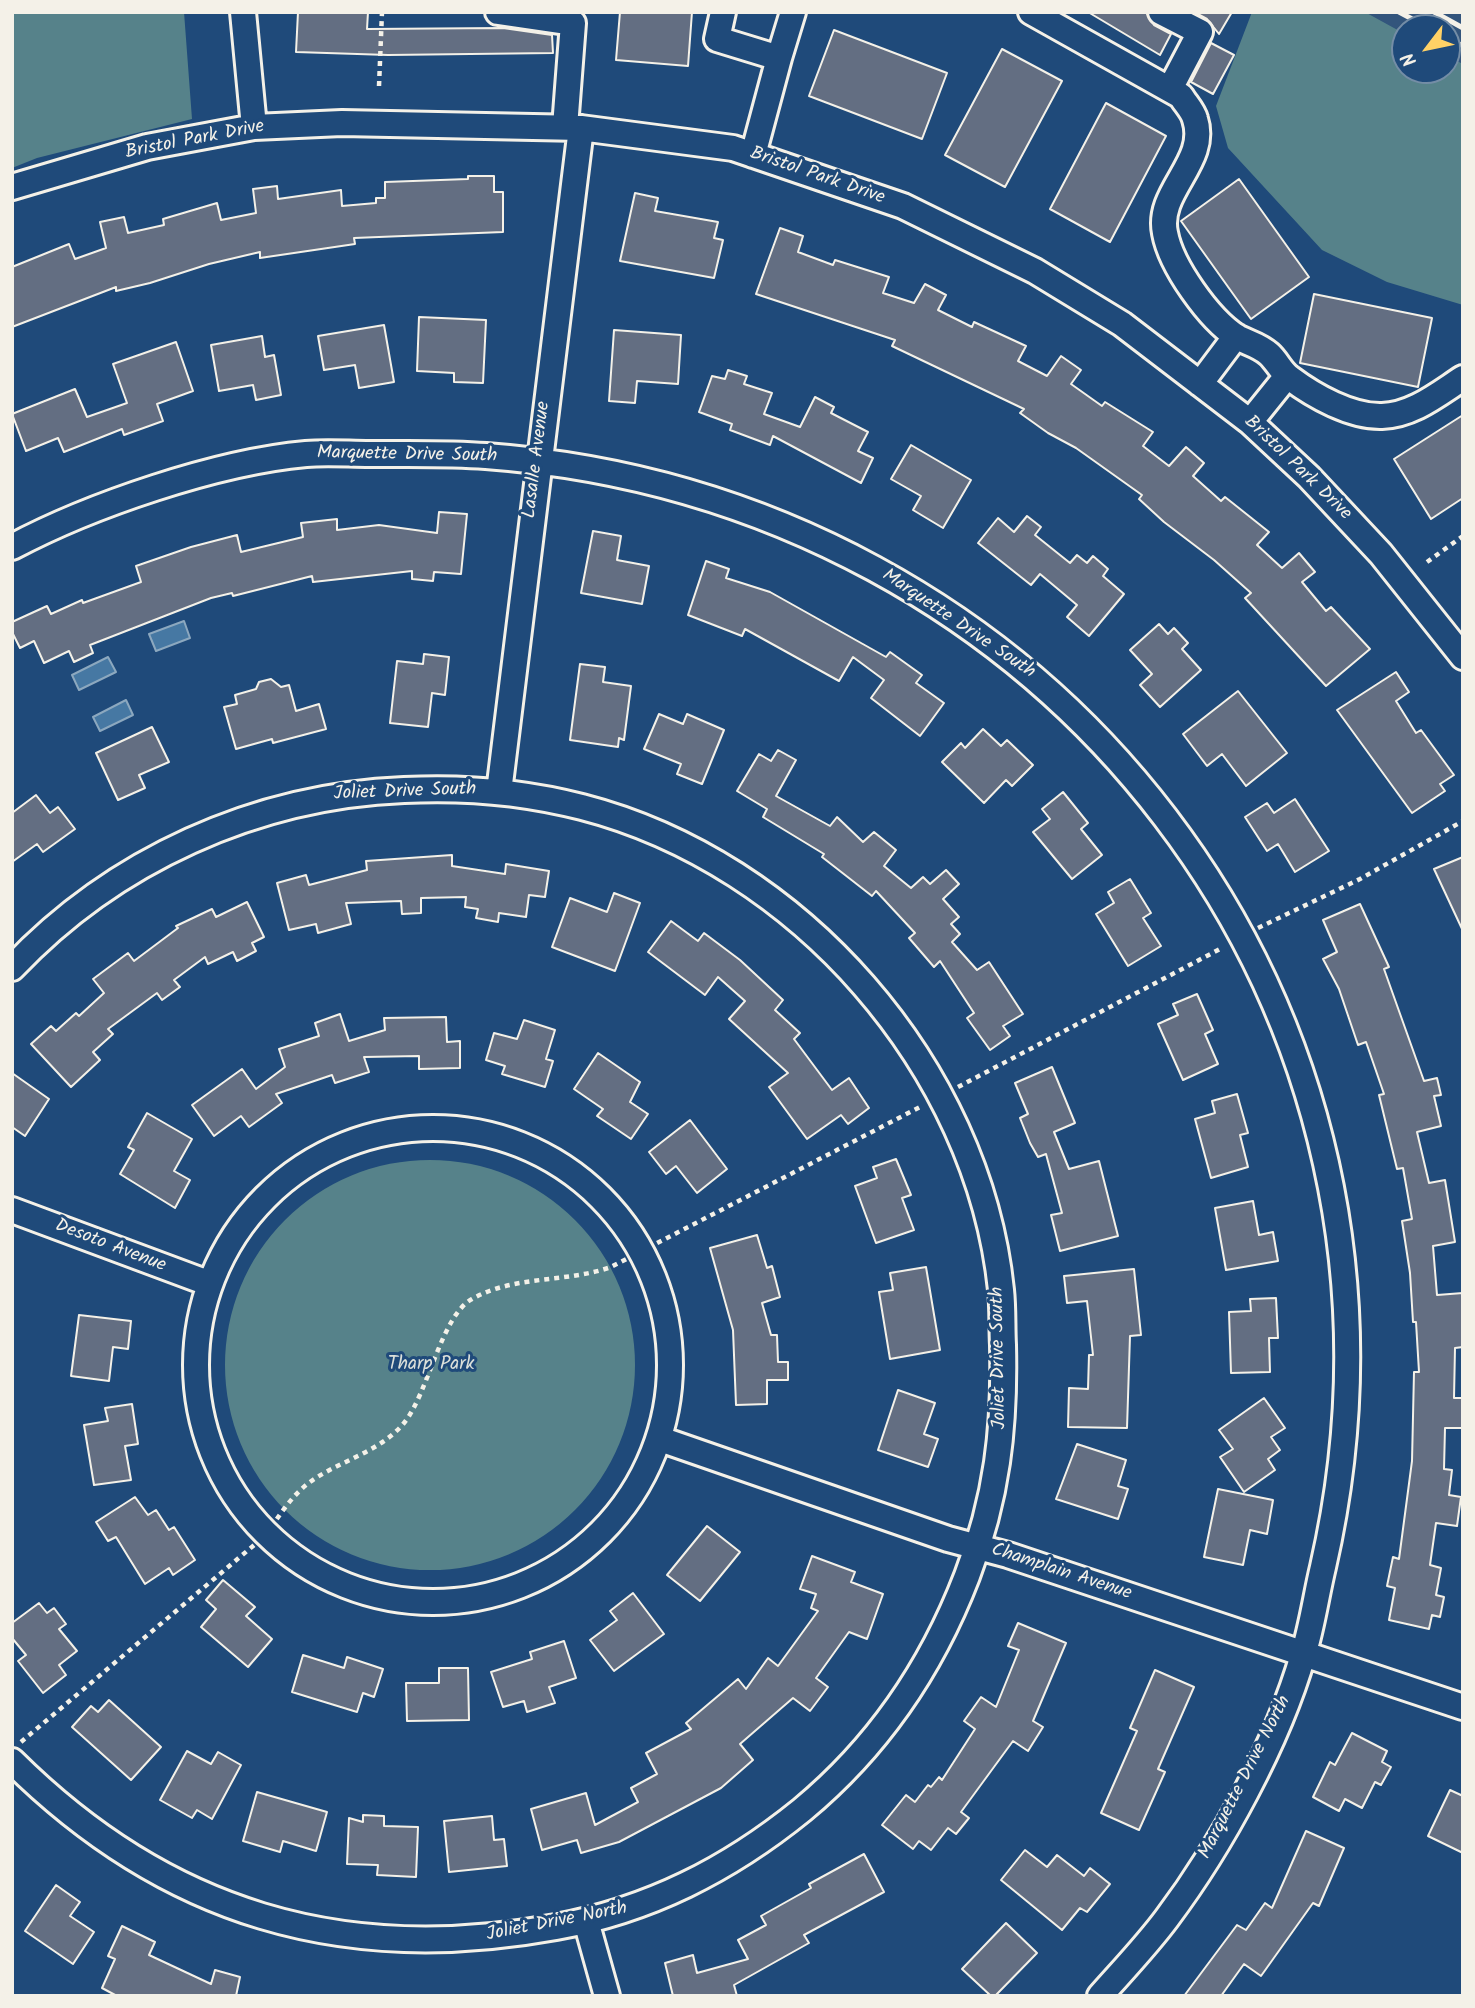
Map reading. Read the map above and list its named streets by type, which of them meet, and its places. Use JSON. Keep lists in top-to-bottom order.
{
  "streets": {
    "street": [
      "Bristol Park Drive",
      "Marquette Drive South",
      "Lasalle Avenue",
      "Joliet Drive South",
      "Desoto Avenue",
      "Champlain Avenue",
      "Marquette Drive North",
      "Joliet Drive North"
    ]
  },
  "crossings": [
    ["Bristol Park Drive", "Lasalle Avenue"],
    ["Marquette Drive South", "Lasalle Avenue"],
    ["Marquette Drive South", "Champlain Avenue"],
    ["Marquette Drive South", "Marquette Drive North"],
    ["Lasalle Avenue", "Joliet Drive South"],
    ["Joliet Drive South", "Champlain Avenue"],
    ["Joliet Drive South", "Joliet Drive North"],
    ["Champlain Avenue", "Marquette Drive North"],
    ["Champlain Avenue", "Joliet Drive North"]
  ],
  "parks": ["Tharp Park"],
  "north": "bottom left"
}
